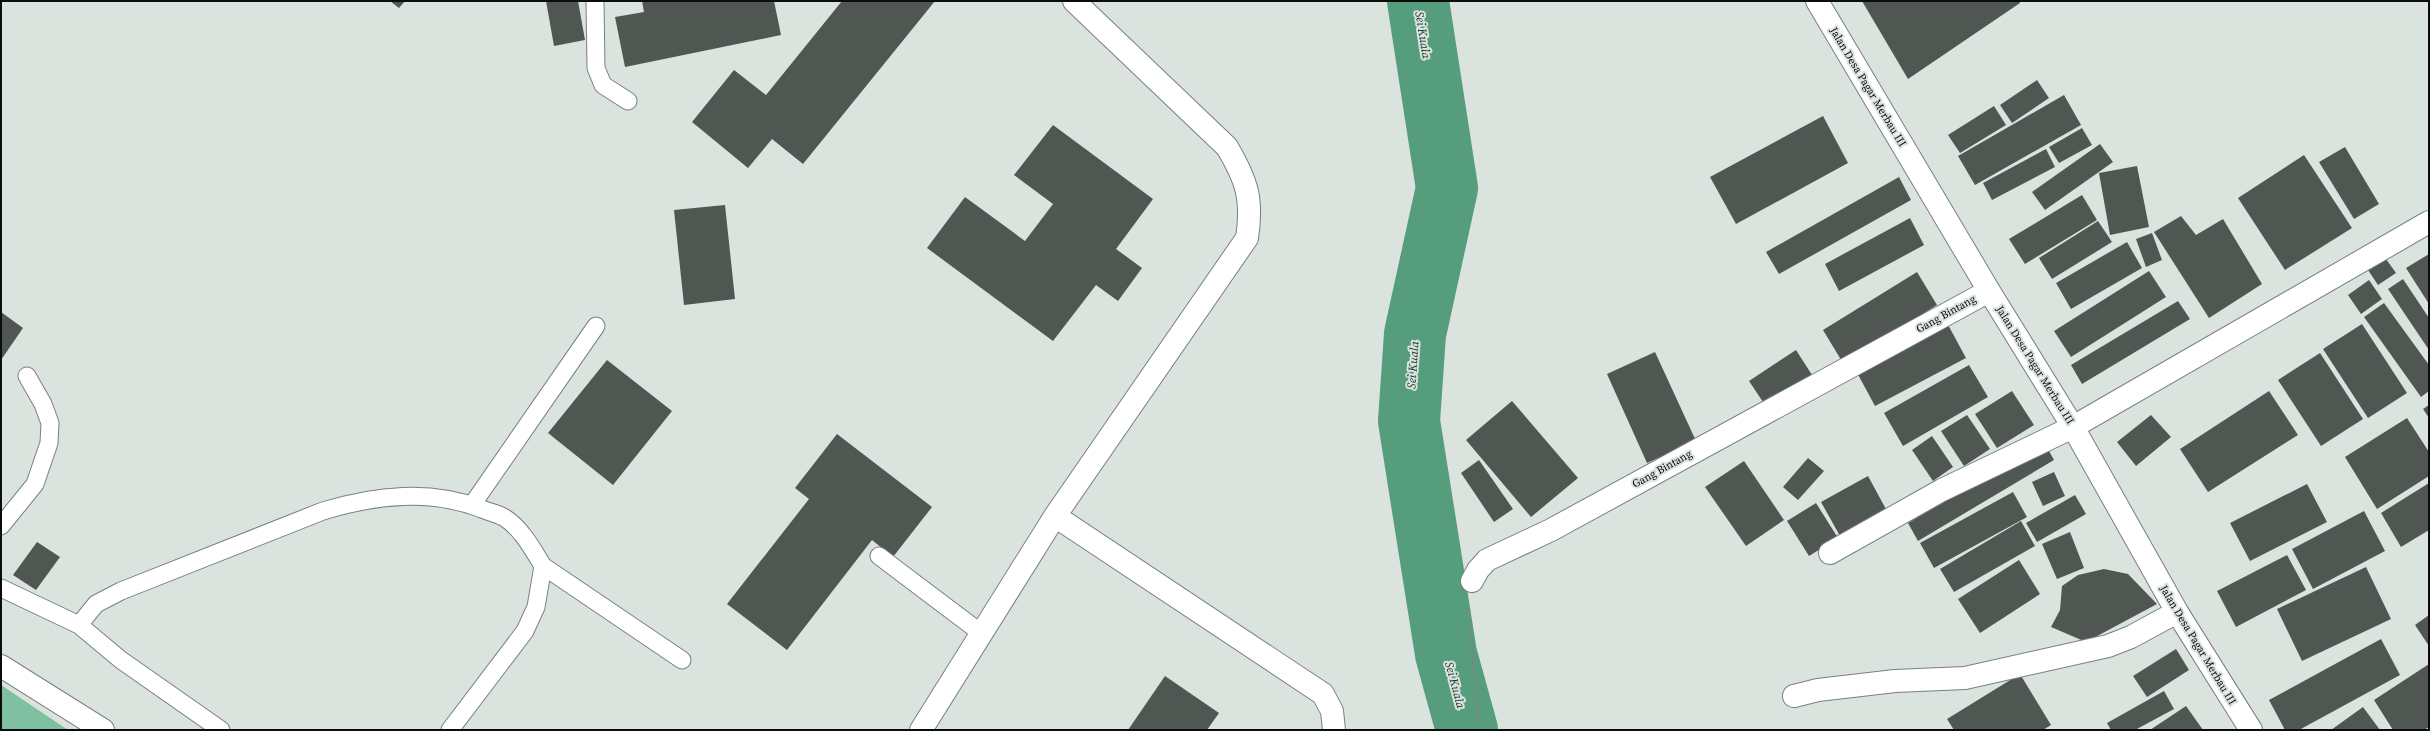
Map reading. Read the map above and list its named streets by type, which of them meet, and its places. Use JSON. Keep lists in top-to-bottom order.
{
  "streets": {
    "street": ["Jalan Desa Pagar Merbau III", "Gang Bintang"]
  },
  "crossings": [
    ["Jalan Desa Pagar Merbau III", "Gang Bintang"]
  ],
  "water": ["Sei Kuala"]
}
